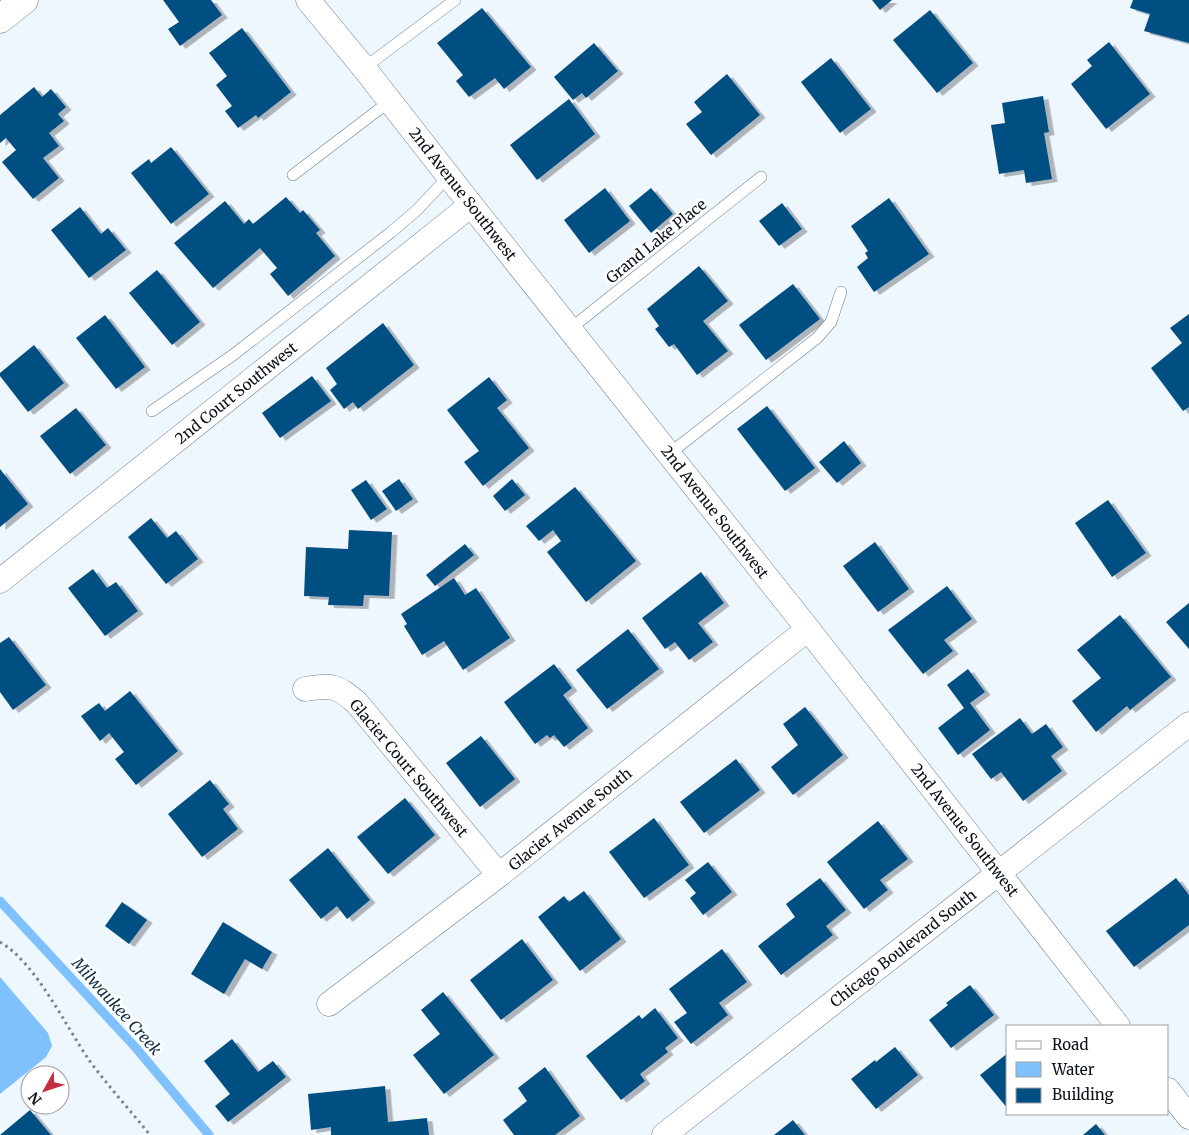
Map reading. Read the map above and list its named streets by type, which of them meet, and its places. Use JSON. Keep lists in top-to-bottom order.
{
  "streets": {
    "street": [
      "2nd Avenue Southwest",
      "2nd Court Southwest",
      "Glacier Court Southwest",
      "Glacier Avenue South",
      "Chicago Boulevard South"
    ],
    "lane": ["Grand Lake Place"]
  },
  "crossings": [
    ["2nd Avenue Southwest", "Grand Lake Place"],
    ["2nd Avenue Southwest", "2nd Court Southwest"],
    ["2nd Avenue Southwest", "Glacier Avenue South"],
    ["2nd Avenue Southwest", "Chicago Boulevard South"],
    ["Glacier Court Southwest", "Glacier Avenue South"]
  ],
  "water": ["Milwaukee Creek"],
  "legend": ["Road", "Water", "Building"],
  "north": "bottom left"
}
